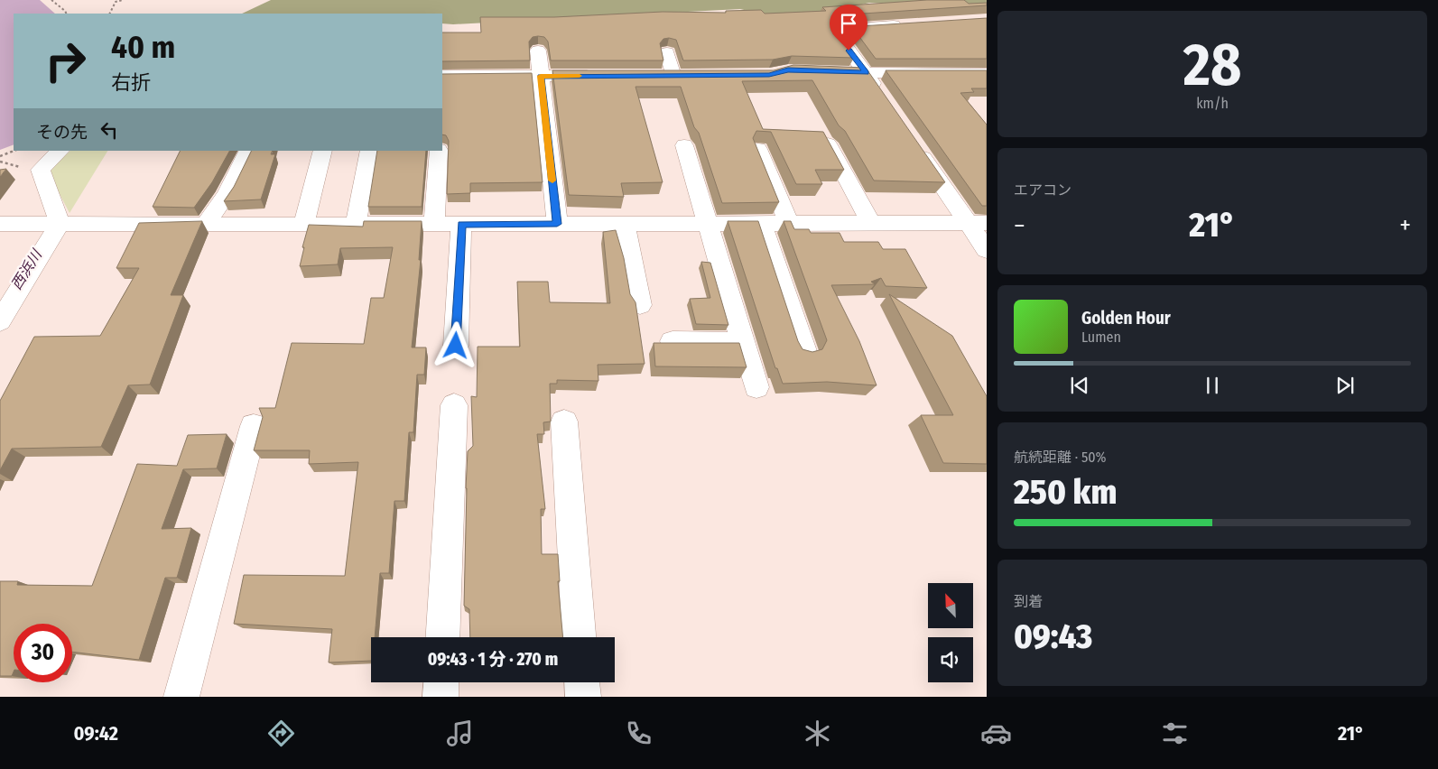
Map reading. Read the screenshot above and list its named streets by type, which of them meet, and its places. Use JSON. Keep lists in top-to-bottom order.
{
  "water": ["西浜川"],
  "north": "top left",
  "page": {
    "tile": [
      ["28", "km/h"],
      "エアコン",
      ["航続距離 · 50%", "250 km"],
      ["到着", "09:43"]
    ],
    "turn": ["40 m", "右折"],
    "then": "その先",
    "heat": ["−", "21°", "+"],
    "song": ["Golden Hour", "Lumen"],
    "limit": "30",
    "trip": "09:43 · 1 分 · 270 m",
    "tabs": ["09:42", "21°"]
  }
}
